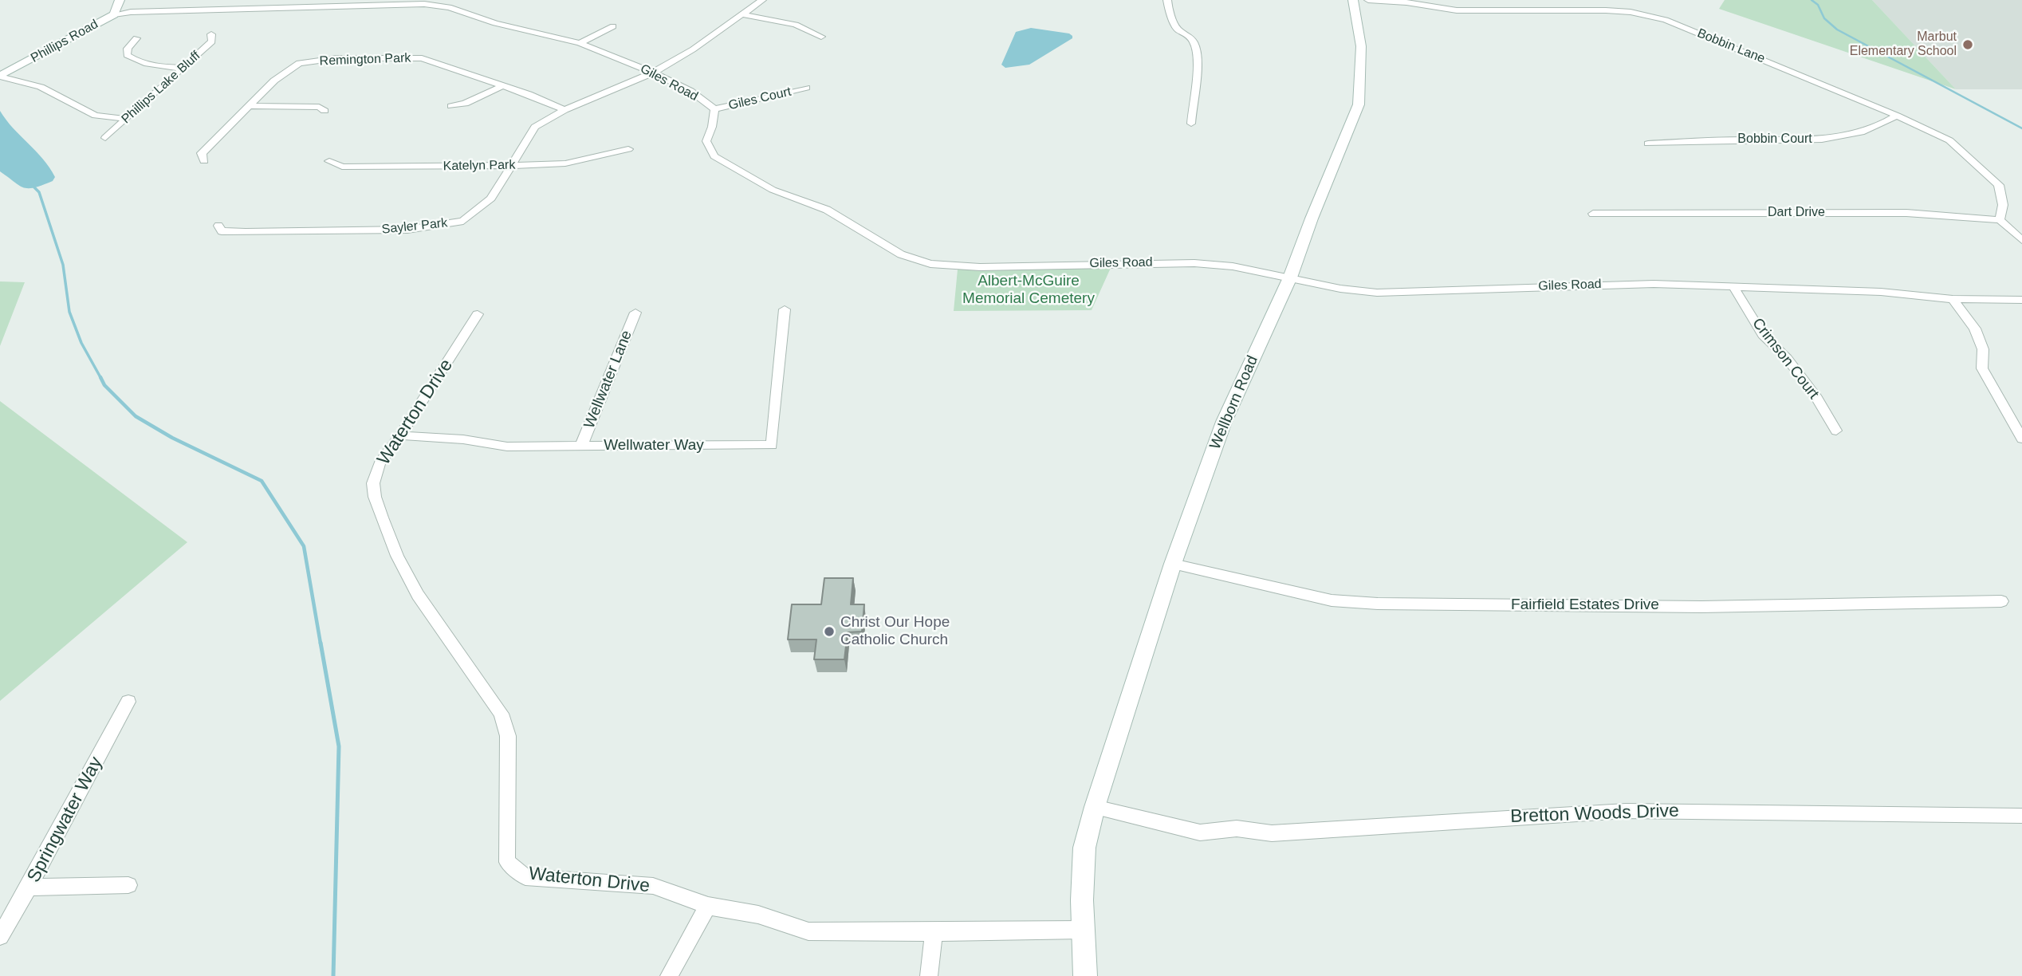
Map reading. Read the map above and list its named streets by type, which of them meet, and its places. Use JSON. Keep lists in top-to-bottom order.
{
  "streets": {
    "street": [
      "Phillips Road",
      "Bobbin Lane",
      "Remington Park",
      "Giles Road",
      "Phillips Lake Bluff",
      "Giles Court",
      "Bobbin Court",
      "Katelyn Park",
      "Dart Drive",
      "Sayler Park",
      "Crimson Court",
      "Wellwater Lane",
      "Wellborn Road",
      "Waterton Drive",
      "Wellwater Way",
      "Fairfield Estates Drive",
      "Bretton Woods Drive",
      "Springwater Way"
    ]
  },
  "crossings": [
    ["Phillips Road", "Giles Road"],
    ["Bobbin Lane", "Bobbin Court"],
    ["Bobbin Lane", "Dart Drive"],
    ["Remington Park", "Sayler Park"],
    ["Giles Road", "Giles Court"],
    ["Giles Road", "Sayler Park"],
    ["Giles Road", "Crimson Court"],
    ["Giles Road", "Wellborn Road"],
    ["Katelyn Park", "Sayler Park"],
    ["Wellwater Lane", "Wellwater Way"],
    ["Wellborn Road", "Waterton Drive"],
    ["Wellborn Road", "Fairfield Estates Drive"],
    ["Wellborn Road", "Bretton Woods Drive"],
    ["Waterton Drive", "Wellwater Way"]
  ],
  "parks": ["Albert-McGuire Memorial Cemetery"],
  "places": ["Marbut Elementary School", "Christ Our Hope Catholic Church"]
}
